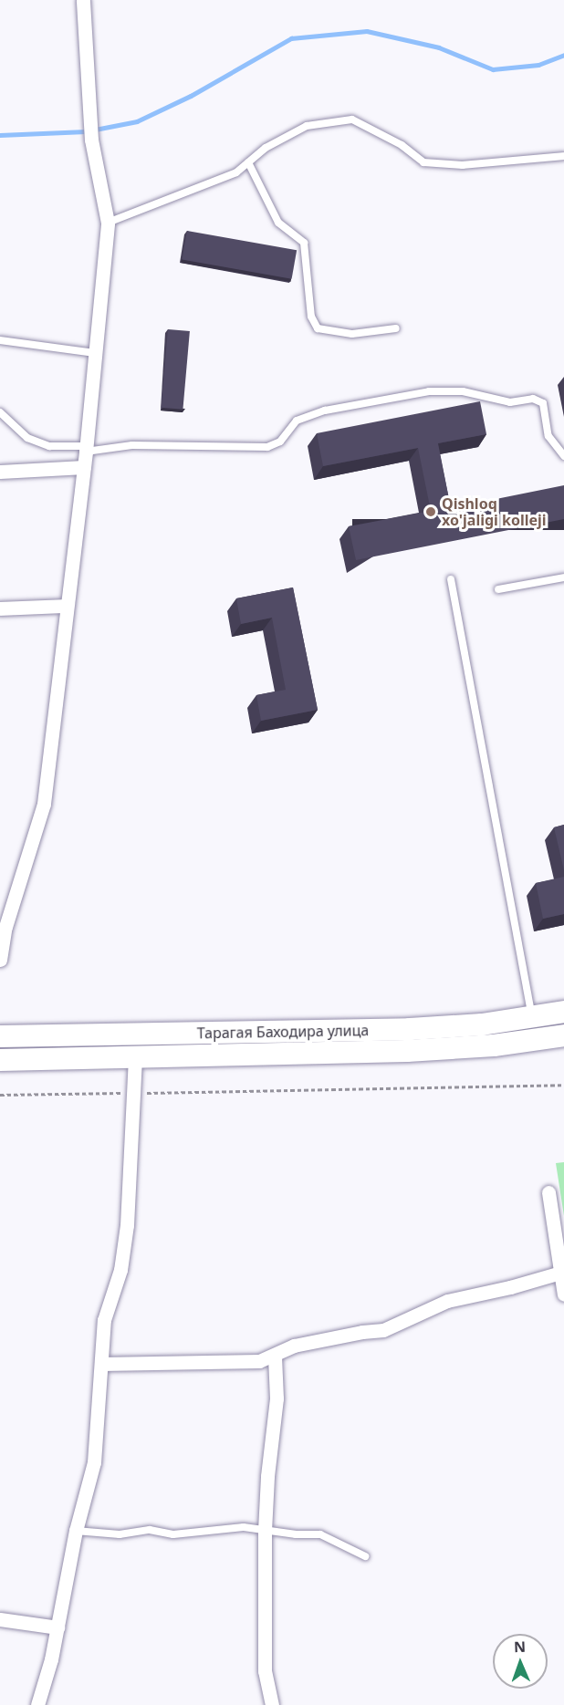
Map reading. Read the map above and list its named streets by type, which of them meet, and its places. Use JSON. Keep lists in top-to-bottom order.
{
  "streets": {
    "main road": ["Тарагая Баходира улица"]
  },
  "places": ["Qishloq xo'jaligi kolleji"],
  "north": "top"
}
